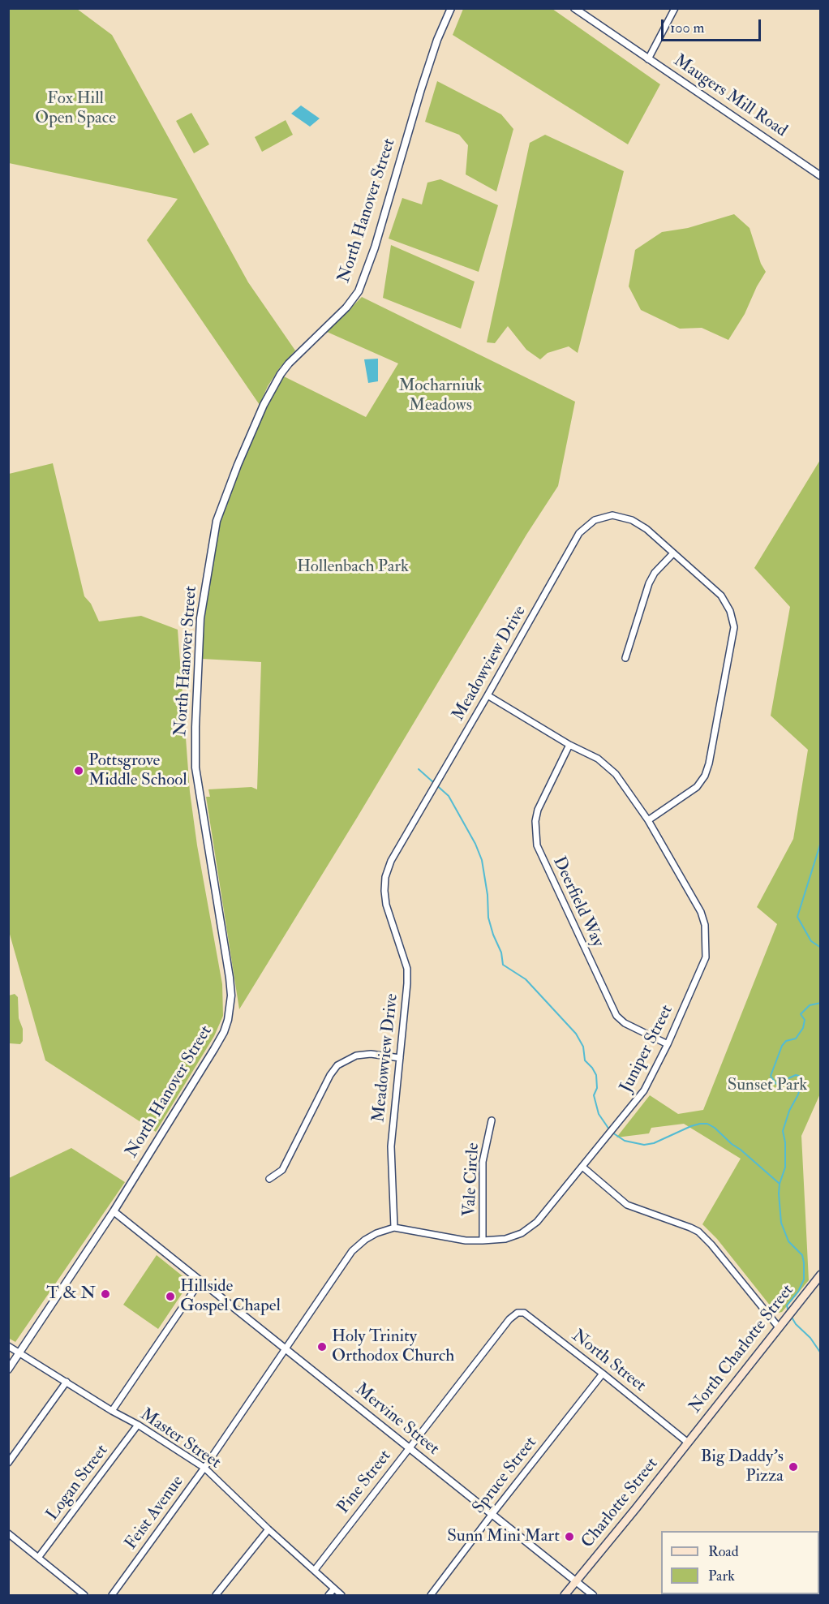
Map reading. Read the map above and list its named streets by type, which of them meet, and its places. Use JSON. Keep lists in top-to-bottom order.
{
  "streets": {
    "main road": ["North Charlotte Street", "Charlotte Street"],
    "street": [
      "Maugers Mill Road",
      "North Hanover Street",
      "Meadowview Drive",
      "Deerfield Way",
      "Juniper Street",
      "Vale Circle",
      "North Street",
      "Mervine Street",
      "Master Street",
      "Spruce Street",
      "Pine Street",
      "Logan Street",
      "Feist Avenue"
    ]
  },
  "crossings": [
    ["North Hanover Street", "Mervine Street"],
    ["North Hanover Street", "Master Street"],
    ["Meadowview Drive", "Juniper Street"],
    ["Deerfield Way", "Juniper Street"],
    ["Juniper Street", "Vale Circle"],
    ["North Charlotte Street", "North Street"],
    ["North Charlotte Street", "Charlotte Street"],
    ["North Street", "Spruce Street"],
    ["North Street", "Pine Street"],
    ["North Street", "Charlotte Street"],
    ["Mervine Street", "Spruce Street"],
    ["Mervine Street", "Pine Street"],
    ["Mervine Street", "Charlotte Street"],
    ["Mervine Street", "Feist Avenue"],
    ["Master Street", "Pine Street"],
    ["Master Street", "Logan Street"],
    ["Master Street", "Feist Avenue"]
  ],
  "parks": [
    "Fox Hill Open Space",
    "Mocharniuk Meadows",
    "Hollenbach Park",
    "Sunset Park"
  ],
  "places": [
    "Pottsgrove Middle School",
    "T & N",
    "Hillside Gospel Chapel",
    "Holy Trinity Orthodox Church",
    "Big Daddy's Pizza",
    "Sunn Mini Mart"
  ],
  "legend": ["Road", "Park"],
  "scale_bar": "100 m"
}
